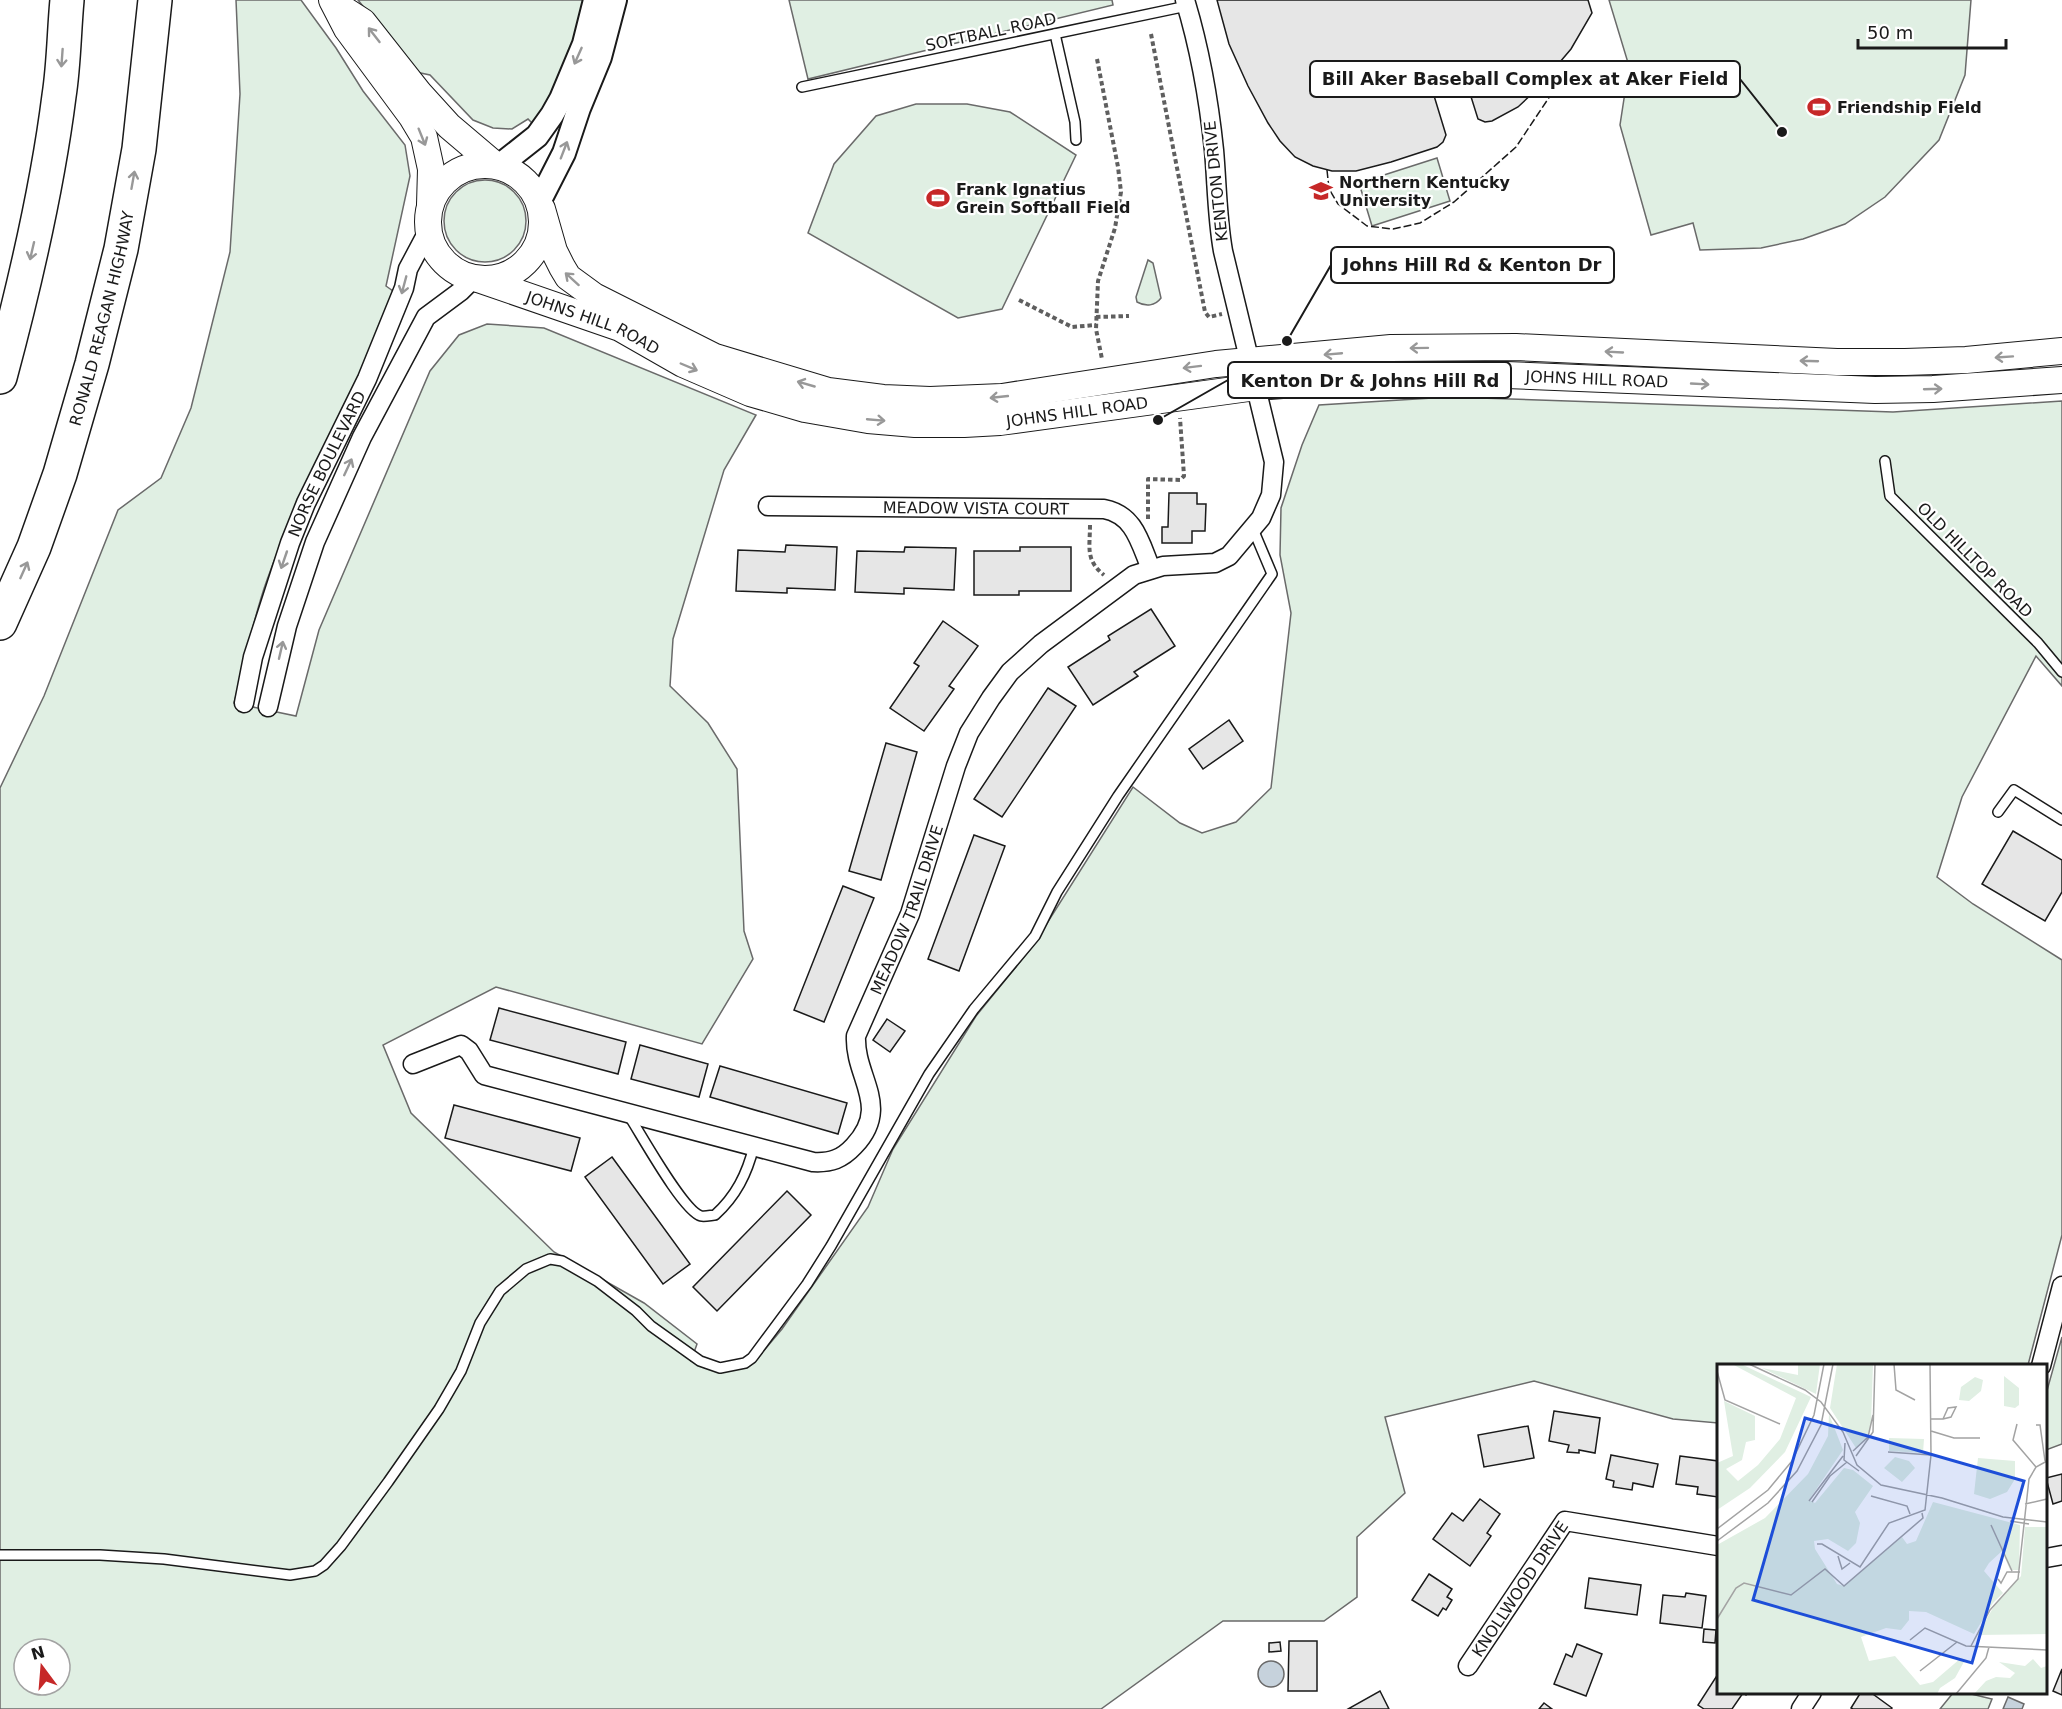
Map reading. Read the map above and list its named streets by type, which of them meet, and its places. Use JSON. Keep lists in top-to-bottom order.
{
  "streets": {
    "highway": ["RONALD REAGAN HIGHWAY"],
    "main road": ["JOHNS HILL ROAD"],
    "street": [
      "KENTON DRIVE",
      "NORSE BOULEVARD",
      "MEADOW VISTA COURT",
      "MEADOW TRAIL DRIVE",
      "KNOLLWOOD DRIVE"
    ],
    "lane": ["SOFTBALL ROAD", "OLD HILLTOP ROAD"]
  },
  "crossings": [
    ["SOFTBALL ROAD", "KENTON DRIVE"],
    ["KENTON DRIVE", "JOHNS HILL ROAD"],
    ["KENTON DRIVE", "MEADOW TRAIL DRIVE"],
    ["JOHNS HILL ROAD", "NORSE BOULEVARD"],
    ["JOHNS HILL ROAD", "MEADOW TRAIL DRIVE"]
  ],
  "places": {
    "sports": ["Friendship Field", "Frank Ignatius Grein Softball Field"],
    "other": ["Bill Aker Baseball Complex at Aker Field", "Johns Hill Rd & Kenton Dr", "Kenton Dr & Johns Hill Rd"],
    "school or university": ["Northern Kentucky University"]
  },
  "scale_bar": "50 m",
  "north": "top"
}
